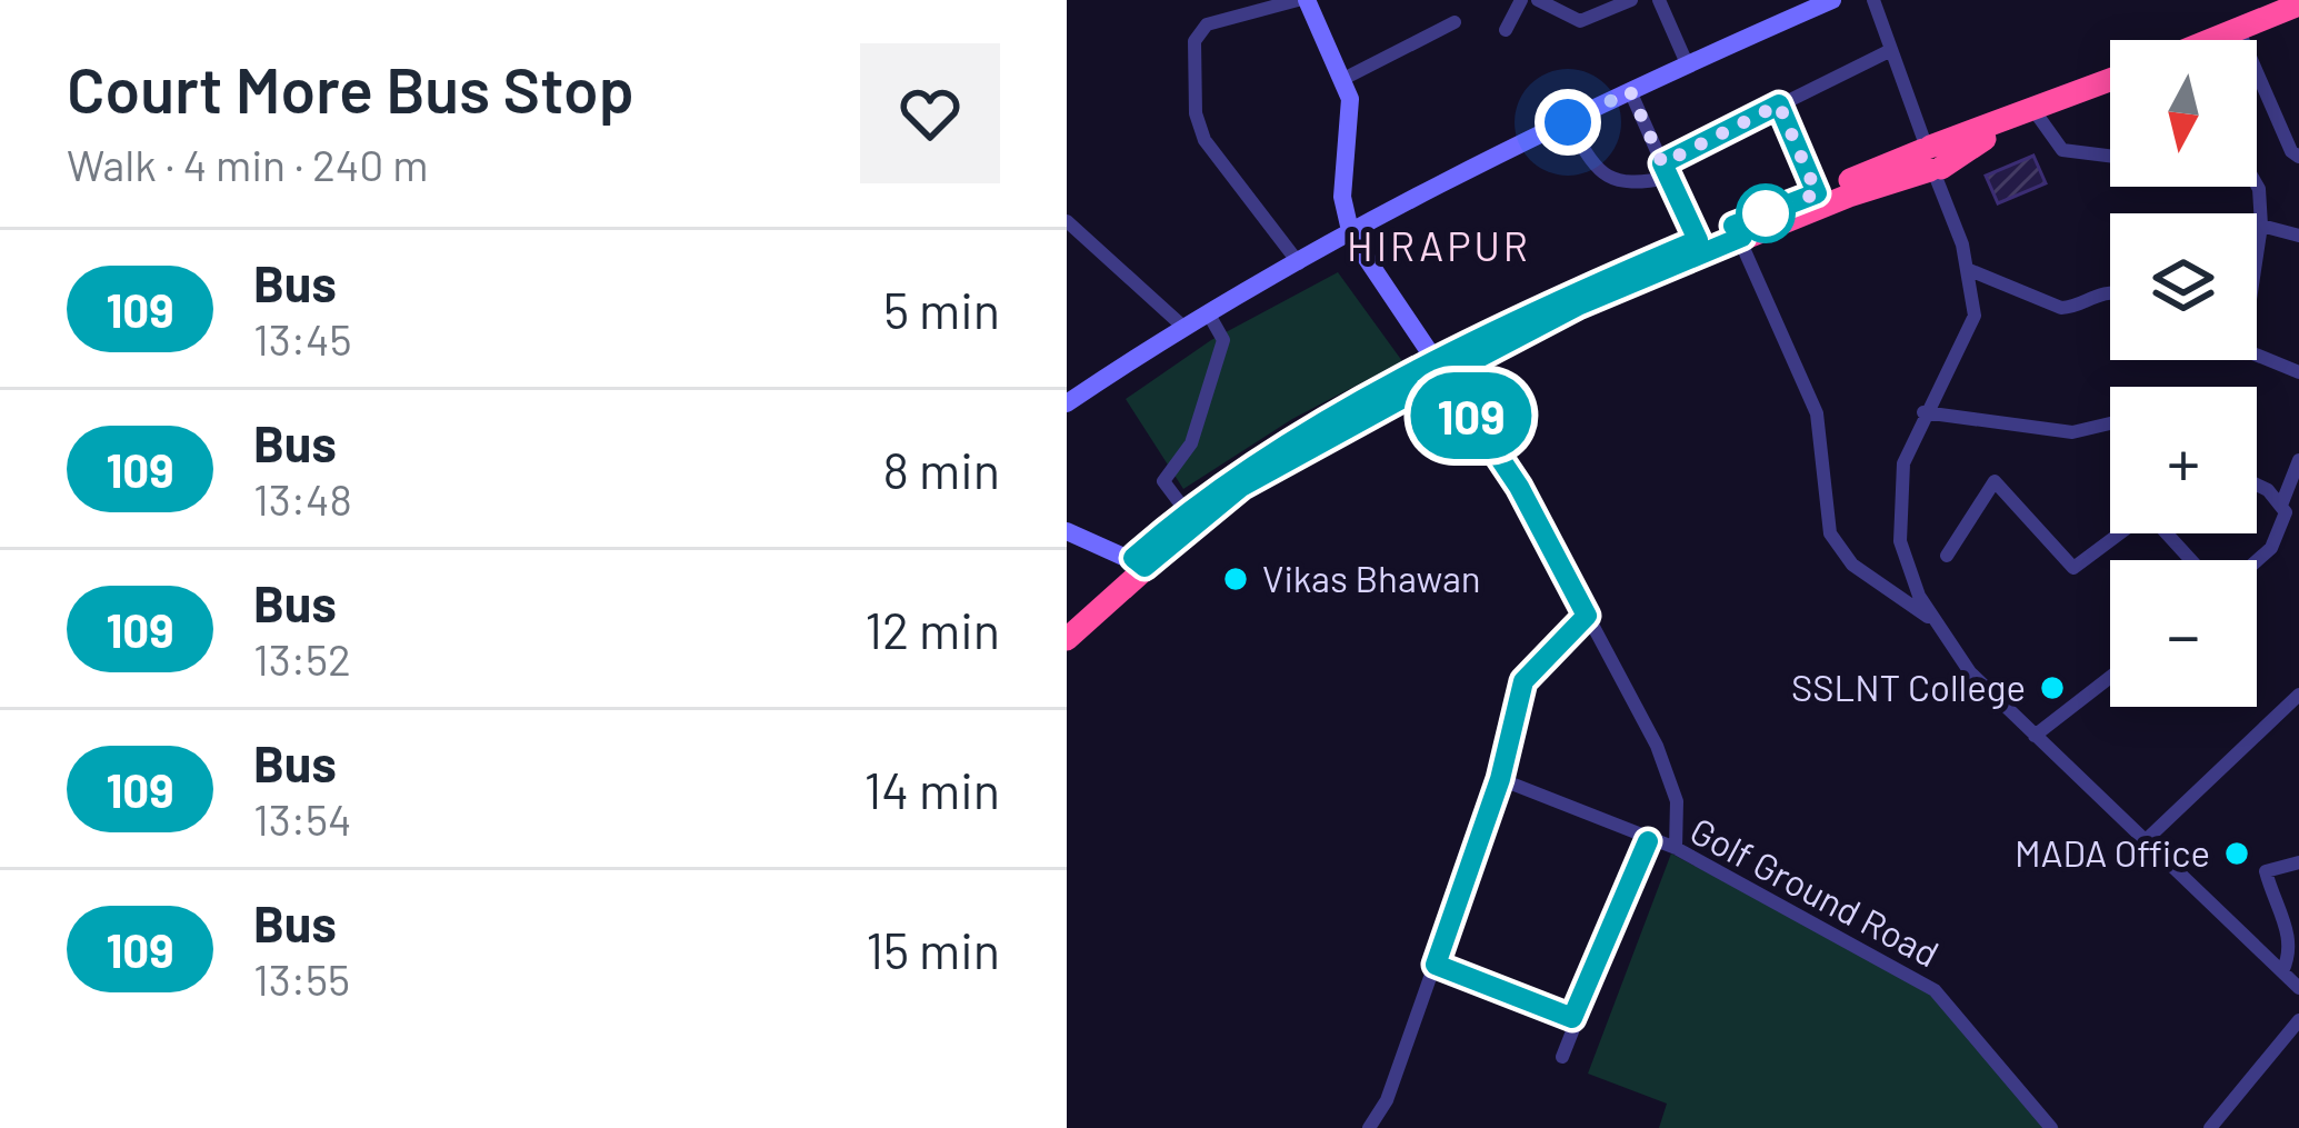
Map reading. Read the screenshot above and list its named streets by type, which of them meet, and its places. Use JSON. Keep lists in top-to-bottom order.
{
  "streets": {
    "street": ["Golf Ground Road"]
  },
  "districts": ["HIRAPUR"],
  "places": ["Vikas Bhawan", "SSLNT College", "MADA Office"],
  "lines": ["bus line 109"],
  "north": "bottom",
  "page": {
    "heading": ["Court More Bus Stop", "Walk · 4 min · 240 m"],
    "on_map": "109",
    "map_buttons": ["+", "−"],
    "list": [
      {
        "mark": "109",
        "name": "Bus",
        "note": "13:45",
        "value": "5 min"
      },
      {
        "mark": "109",
        "name": "Bus",
        "note": "13:48",
        "value": "8 min"
      },
      {
        "mark": "109",
        "name": "Bus",
        "note": "13:52",
        "value": "12 min"
      },
      {
        "mark": "109",
        "name": "Bus",
        "note": "13:54",
        "value": "14 min"
      },
      {
        "mark": "109",
        "name": "Bus",
        "note": "13:55",
        "value": "15 min"
      }
    ]
  }
}
